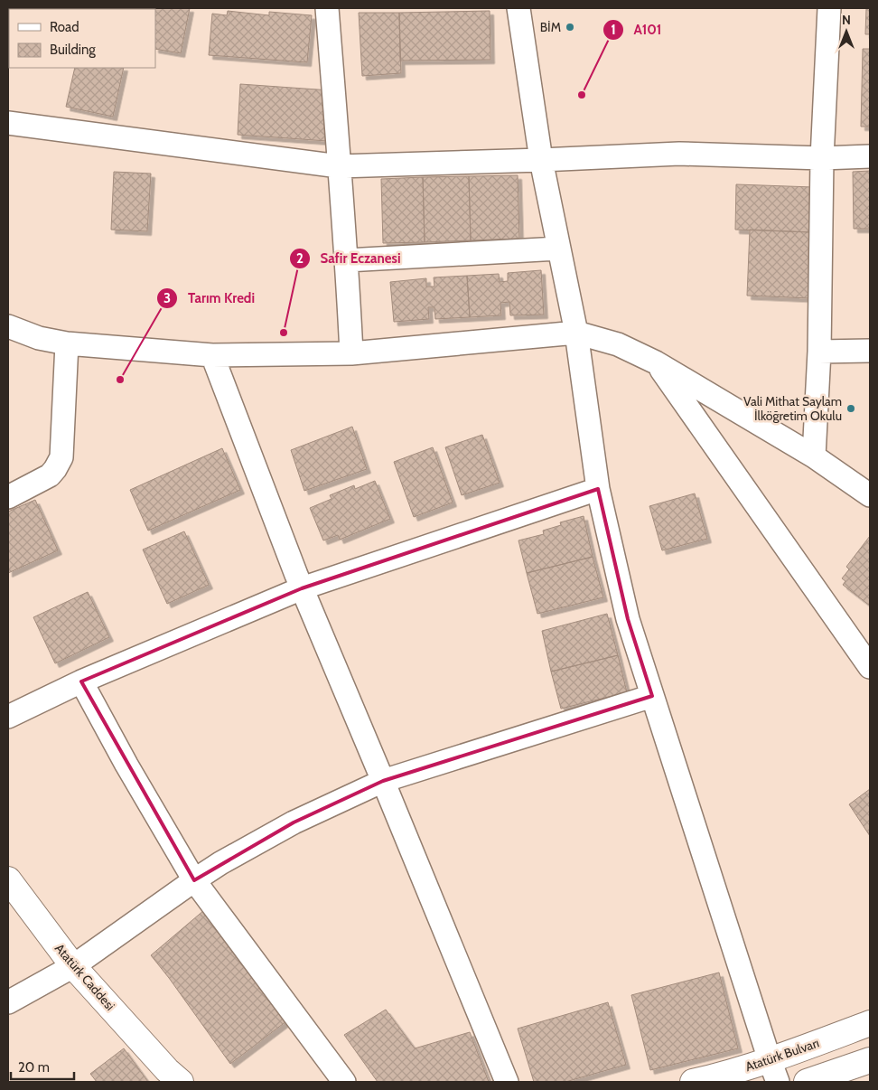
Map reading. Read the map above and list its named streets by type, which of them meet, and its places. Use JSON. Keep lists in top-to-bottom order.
{
  "streets": {
    "main road": ["Atatürk Caddesi", "Atatürk Bulvarı"]
  },
  "places": [
    "BİM",
    "A101",
    "Safir Eczanesi",
    "Tarım Kredi",
    "Vali Mithat Saylam İlköğretim Okulu"
  ],
  "legend": ["Road", "Building"],
  "scale_bar": "20 m",
  "north": "top"
}
